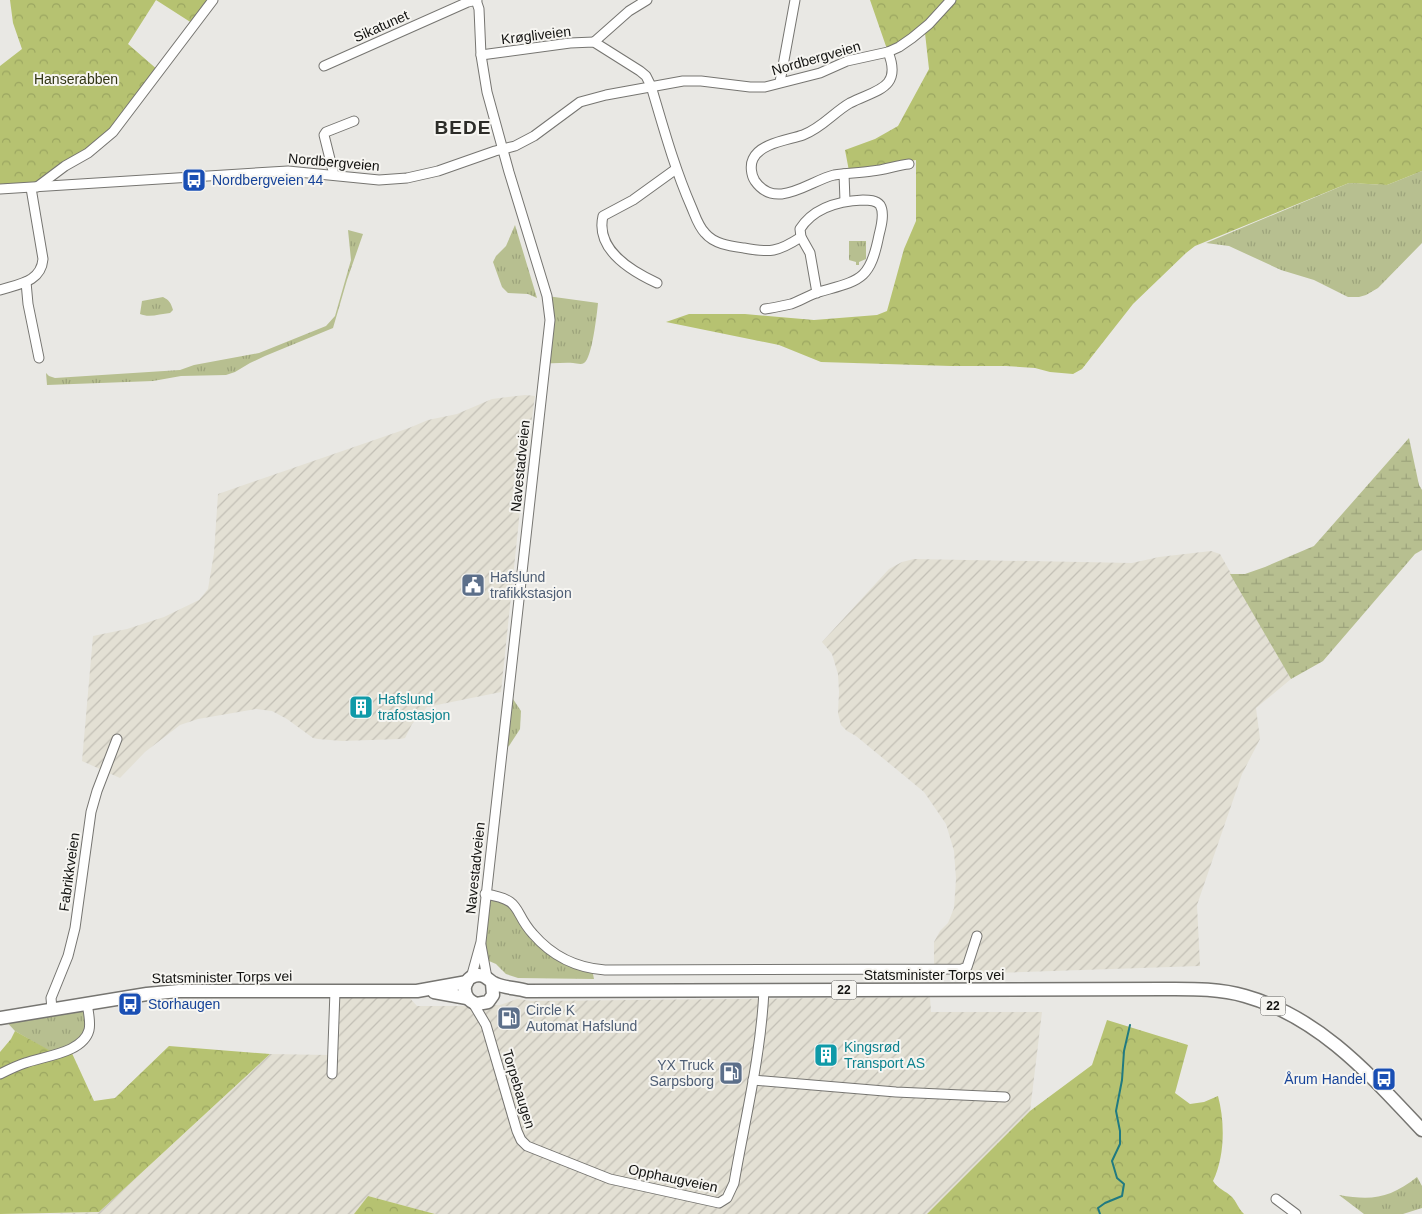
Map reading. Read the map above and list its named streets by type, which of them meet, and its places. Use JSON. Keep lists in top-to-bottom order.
{
  "streets": {
    "highway": ["Statsminister Torps vei", "22"],
    "street": [
      "Sikatunet",
      "Krøgliveien",
      "Nordbergveien",
      "Navestadveien",
      "Fabrikkveien",
      "Torpebaugen",
      "Opphaugveien"
    ]
  },
  "crossings": [
    ["Sikatunet", "Navestadveien"],
    ["Krøgliveien", "Navestadveien"],
    ["Nordbergveien", "Navestadveien"],
    ["Navestadveien", "Statsminister Torps vei"],
    ["Navestadveien", "22"],
    ["Fabrikkveien", "Statsminister Torps vei"],
    ["Statsminister Torps vei", "22"],
    ["Statsminister Torps vei", "Opphaugveien"],
    ["Torpebaugen", "Opphaugveien"]
  ],
  "districts": ["BEDE"],
  "parks": ["Hanserabben"],
  "places": {
    "bus stop": ["Nordbergveien 44", "Storhaugen", "Årum Handel"],
    "public building": ["Hafslund trafikkstasjon"],
    "building": ["Hafslund trafostasjon", "Kingsrød Transport AS"],
    "fuel station": ["Circle K Automat Hafslund", "YX Truck Sarpsborg"]
  }
}
